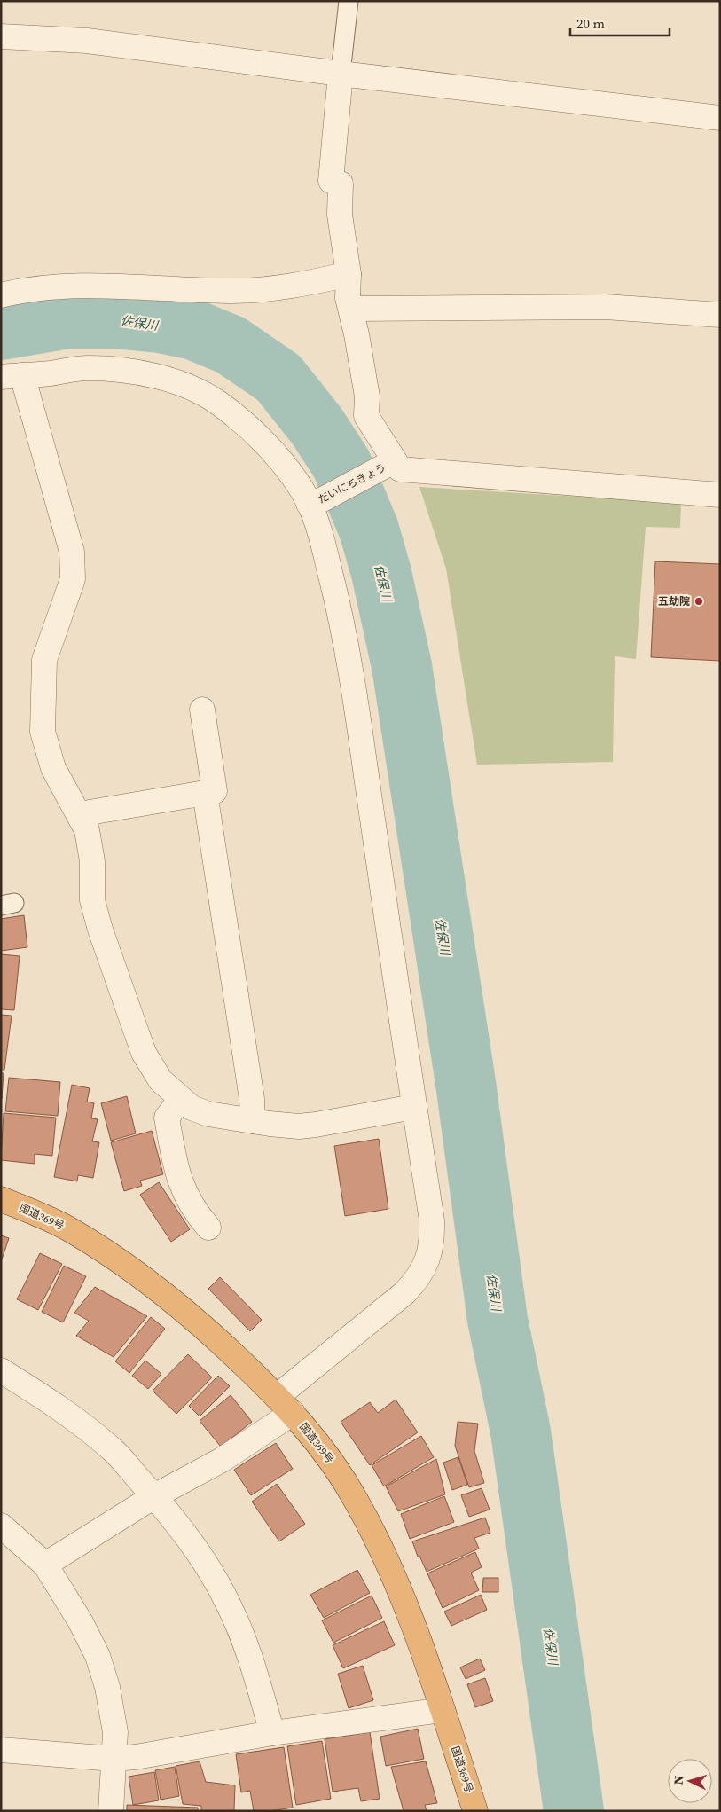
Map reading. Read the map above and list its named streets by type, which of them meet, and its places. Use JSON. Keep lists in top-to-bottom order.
{
  "streets": {
    "highway": ["国道369号"],
    "street": ["だいにちきょう"]
  },
  "water": ["佐保川"],
  "places": ["五劫院"],
  "scale_bar": "20 m",
  "north": "left"
}
